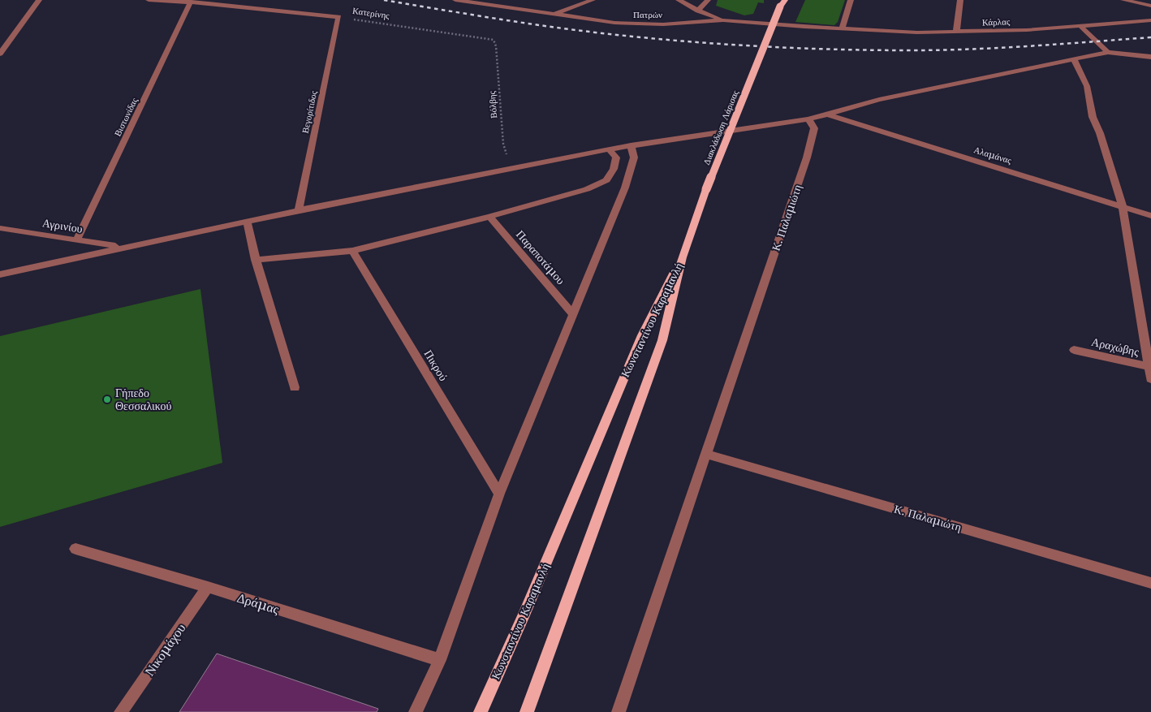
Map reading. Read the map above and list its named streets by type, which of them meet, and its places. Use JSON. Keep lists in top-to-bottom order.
{
  "streets": {
    "main road": ["Διακλάδωση Λάρισας", "Κωνσταντίνου Καραμανλή"],
    "street": [
      "Κατερίνης",
      "Πατρών",
      "Κάρλας",
      "Βεγορίτιδος",
      "Βιστωνίδας",
      "Αλαμάνας",
      "Κ. Παλαμιώτη",
      "Αγρινίου",
      "Παραποτάμου",
      "Αραχώβης",
      "Πικρού",
      "Δράμας",
      "Νικομάχου"
    ],
    "path": ["Βόλβης"]
  },
  "crossings": [
    ["Κατερίνης", "Βόλβης"],
    ["Κατερίνης", "Βεγορίτιδος"],
    ["Κατερίνης", "Βιστωνίδας"],
    ["Πατρών", "Κάρλας"],
    ["Βιστωνίδας", "Αγρινίου"],
    ["Διακλάδωση Λάρισας", "Κωνσταντίνου Καραμανλή"],
    ["Δράμας", "Νικομάχου"]
  ],
  "places": ["Γήπεδο Θεσσαλικού"]
}
